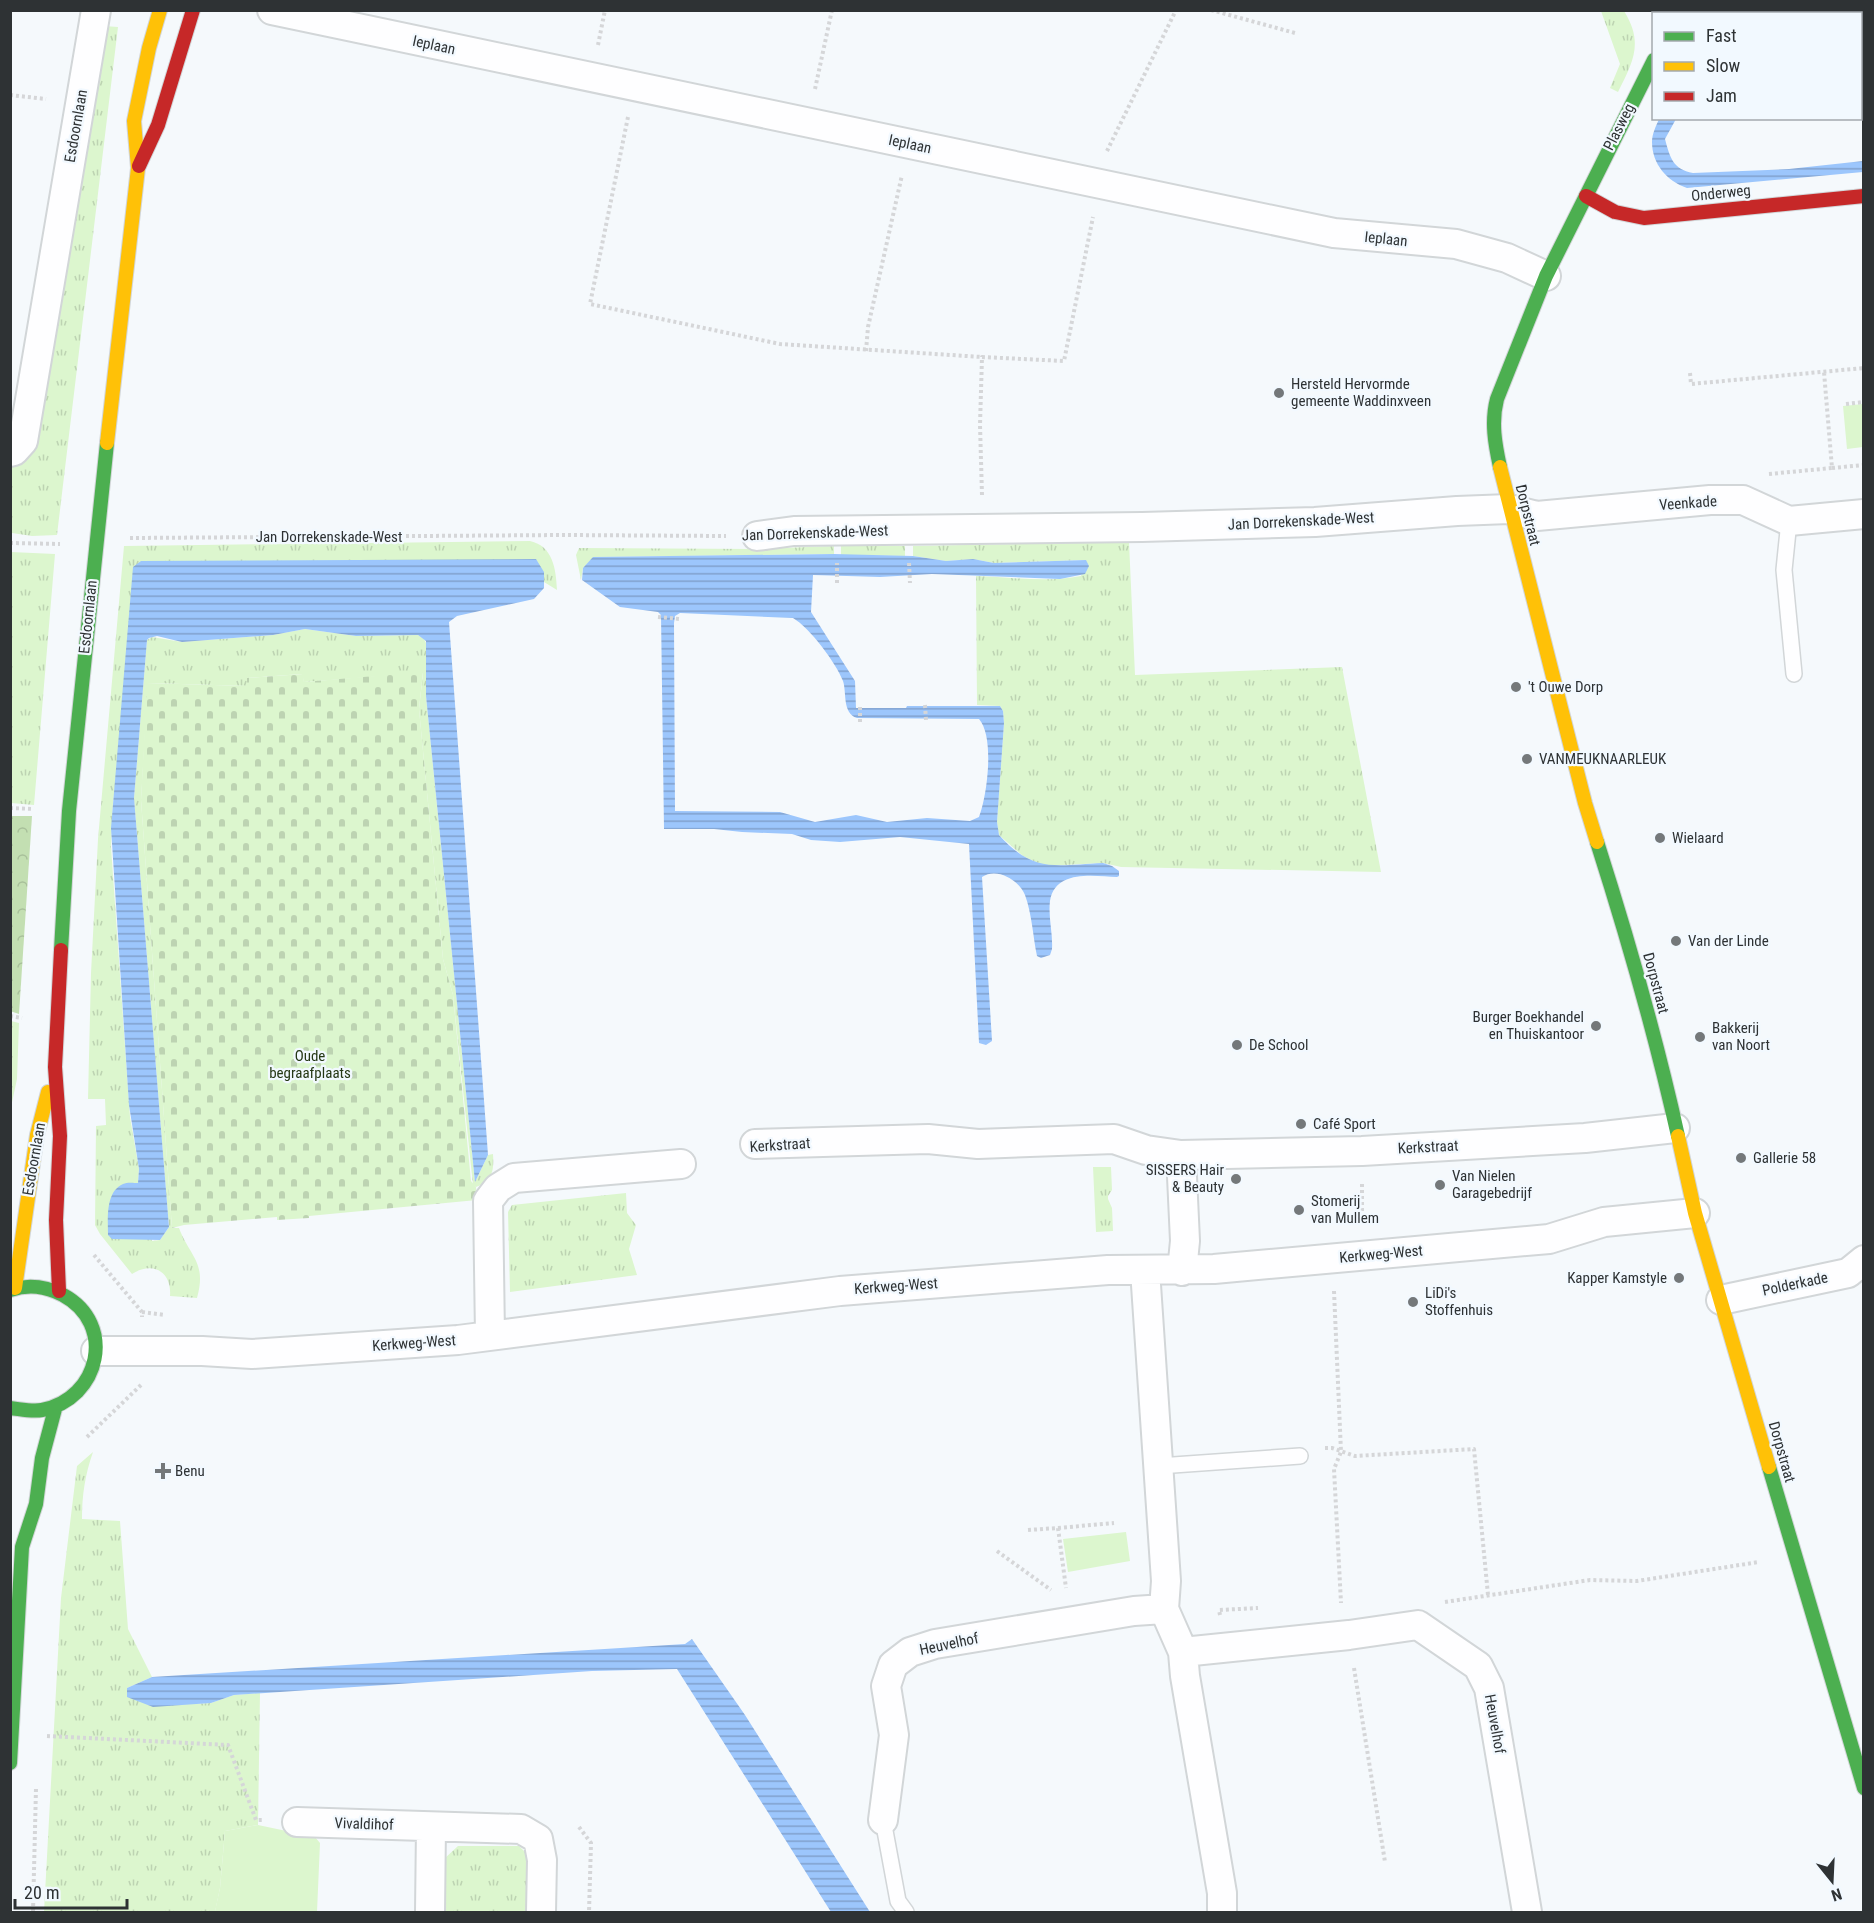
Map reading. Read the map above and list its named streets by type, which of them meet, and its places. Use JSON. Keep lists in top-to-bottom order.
{
  "streets": {
    "main road": [
      "Esdoornlaan",
      "Plasweg",
      "Onderweg",
      "Dorpstraat"
    ],
    "street": [
      "Ieplaan",
      "Veenkade",
      "Jan Dorrekenskade-West",
      "Kerkstraat",
      "Kerkweg-West",
      "Polderkade",
      "Heuvelhof",
      "Vivaldihof"
    ]
  },
  "crossings": [
    ["Ieplaan", "Dorpstraat"],
    ["Plasweg", "Onderweg"],
    ["Plasweg", "Dorpstraat"],
    ["Onderweg", "Dorpstraat"],
    ["Veenkade", "Dorpstraat"],
    ["Veenkade", "Jan Dorrekenskade-West"],
    ["Dorpstraat", "Jan Dorrekenskade-West"],
    ["Dorpstraat", "Kerkstraat"],
    ["Dorpstraat", "Kerkweg-West"],
    ["Dorpstraat", "Polderkade"]
  ],
  "parks": ["Oude begraafplaats"],
  "places": {
    "other": [
      "Hersteld Hervormde gemeente Waddinxveen",
      "'t Ouwe Dorp",
      "VANMEUKNAARLEUK",
      "Wielaard",
      "Van der Linde",
      "Burger Boekhandel en Thuiskantoor",
      "Bakkerij van Noort",
      "De School",
      "Café Sport",
      "Gallerie 58",
      "SISSERS Hair & Beauty",
      "Van Nielen Garagebedrijf",
      "Stomerij van Mullem",
      "Kapper Kamstyle",
      "LiDi's Stoffenhuis"
    ],
    "health": ["Benu"]
  },
  "legend": ["Fast", "Slow", "Jam"],
  "scale_bar": "20 m",
  "north": "bottom"
}
